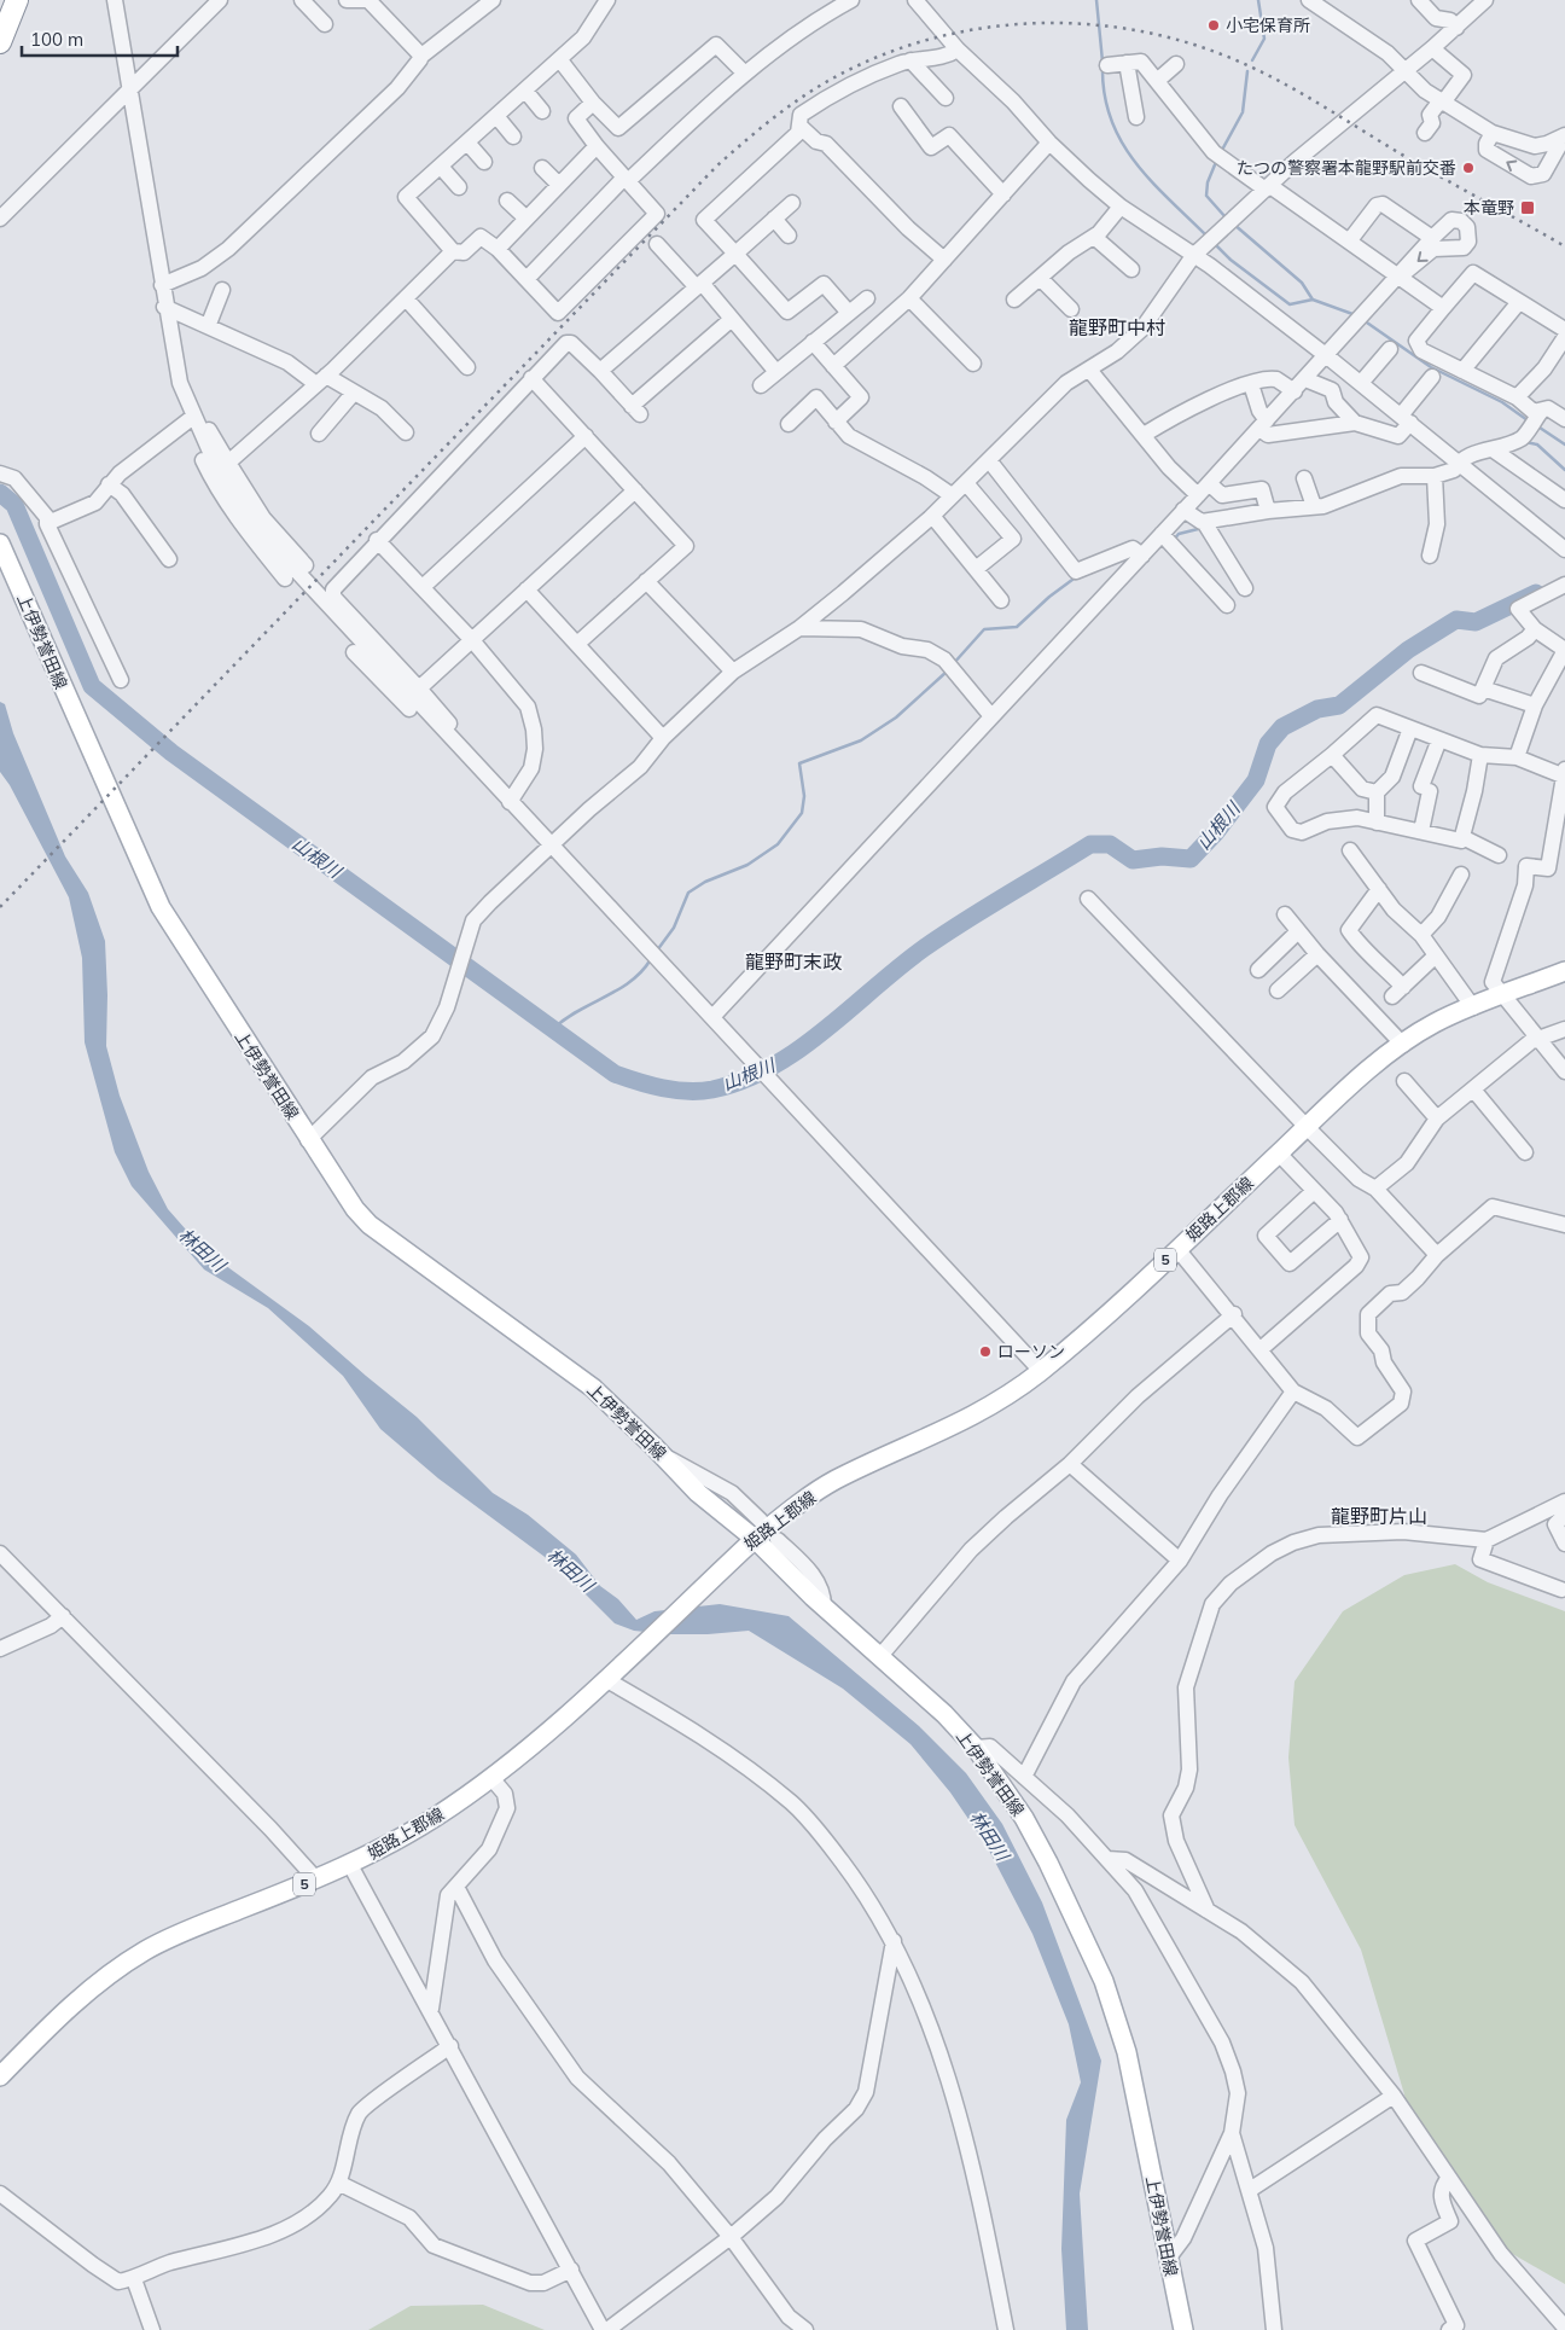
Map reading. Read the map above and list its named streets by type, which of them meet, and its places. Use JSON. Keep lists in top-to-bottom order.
{
  "streets": {
    "main road": ["上伊勢誉田線", "姫路上郡線", "5"]
  },
  "crossings": [
    ["上伊勢誉田線", "姫路上郡線"]
  ],
  "districts": ["龍野町中村", "龍野町末政", "龍野町片山"],
  "water": ["山根川", "林田川"],
  "places": {
    "other": ["小宅保育所", "たつの警察署本龍野駅前交番", "ローソン"],
    "transit": ["本竜野"]
  },
  "scale_bar": "100 m"
}
